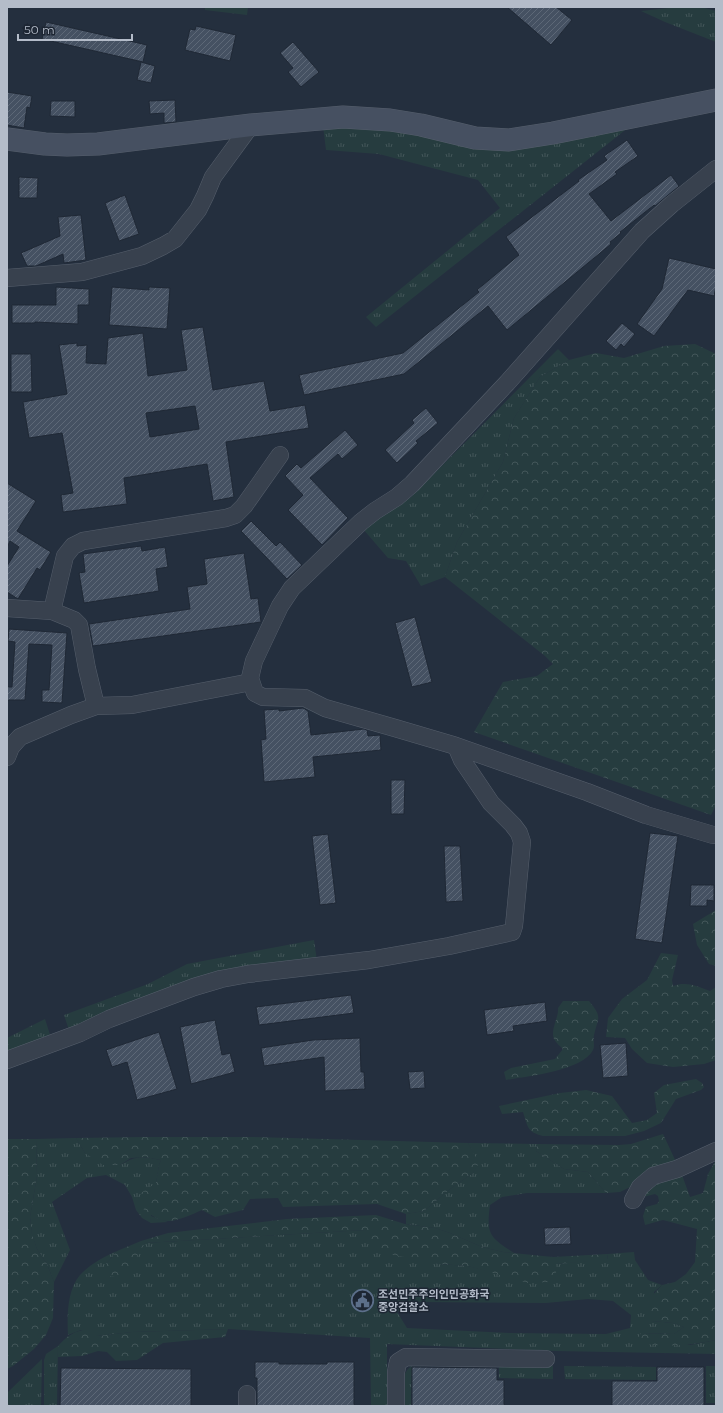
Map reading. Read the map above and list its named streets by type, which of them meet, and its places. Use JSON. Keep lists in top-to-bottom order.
{
  "places": {
    "public building": ["조선민주주의인민공화국 중앙검찰소"]
  },
  "scale_bar": "50 m"
}
